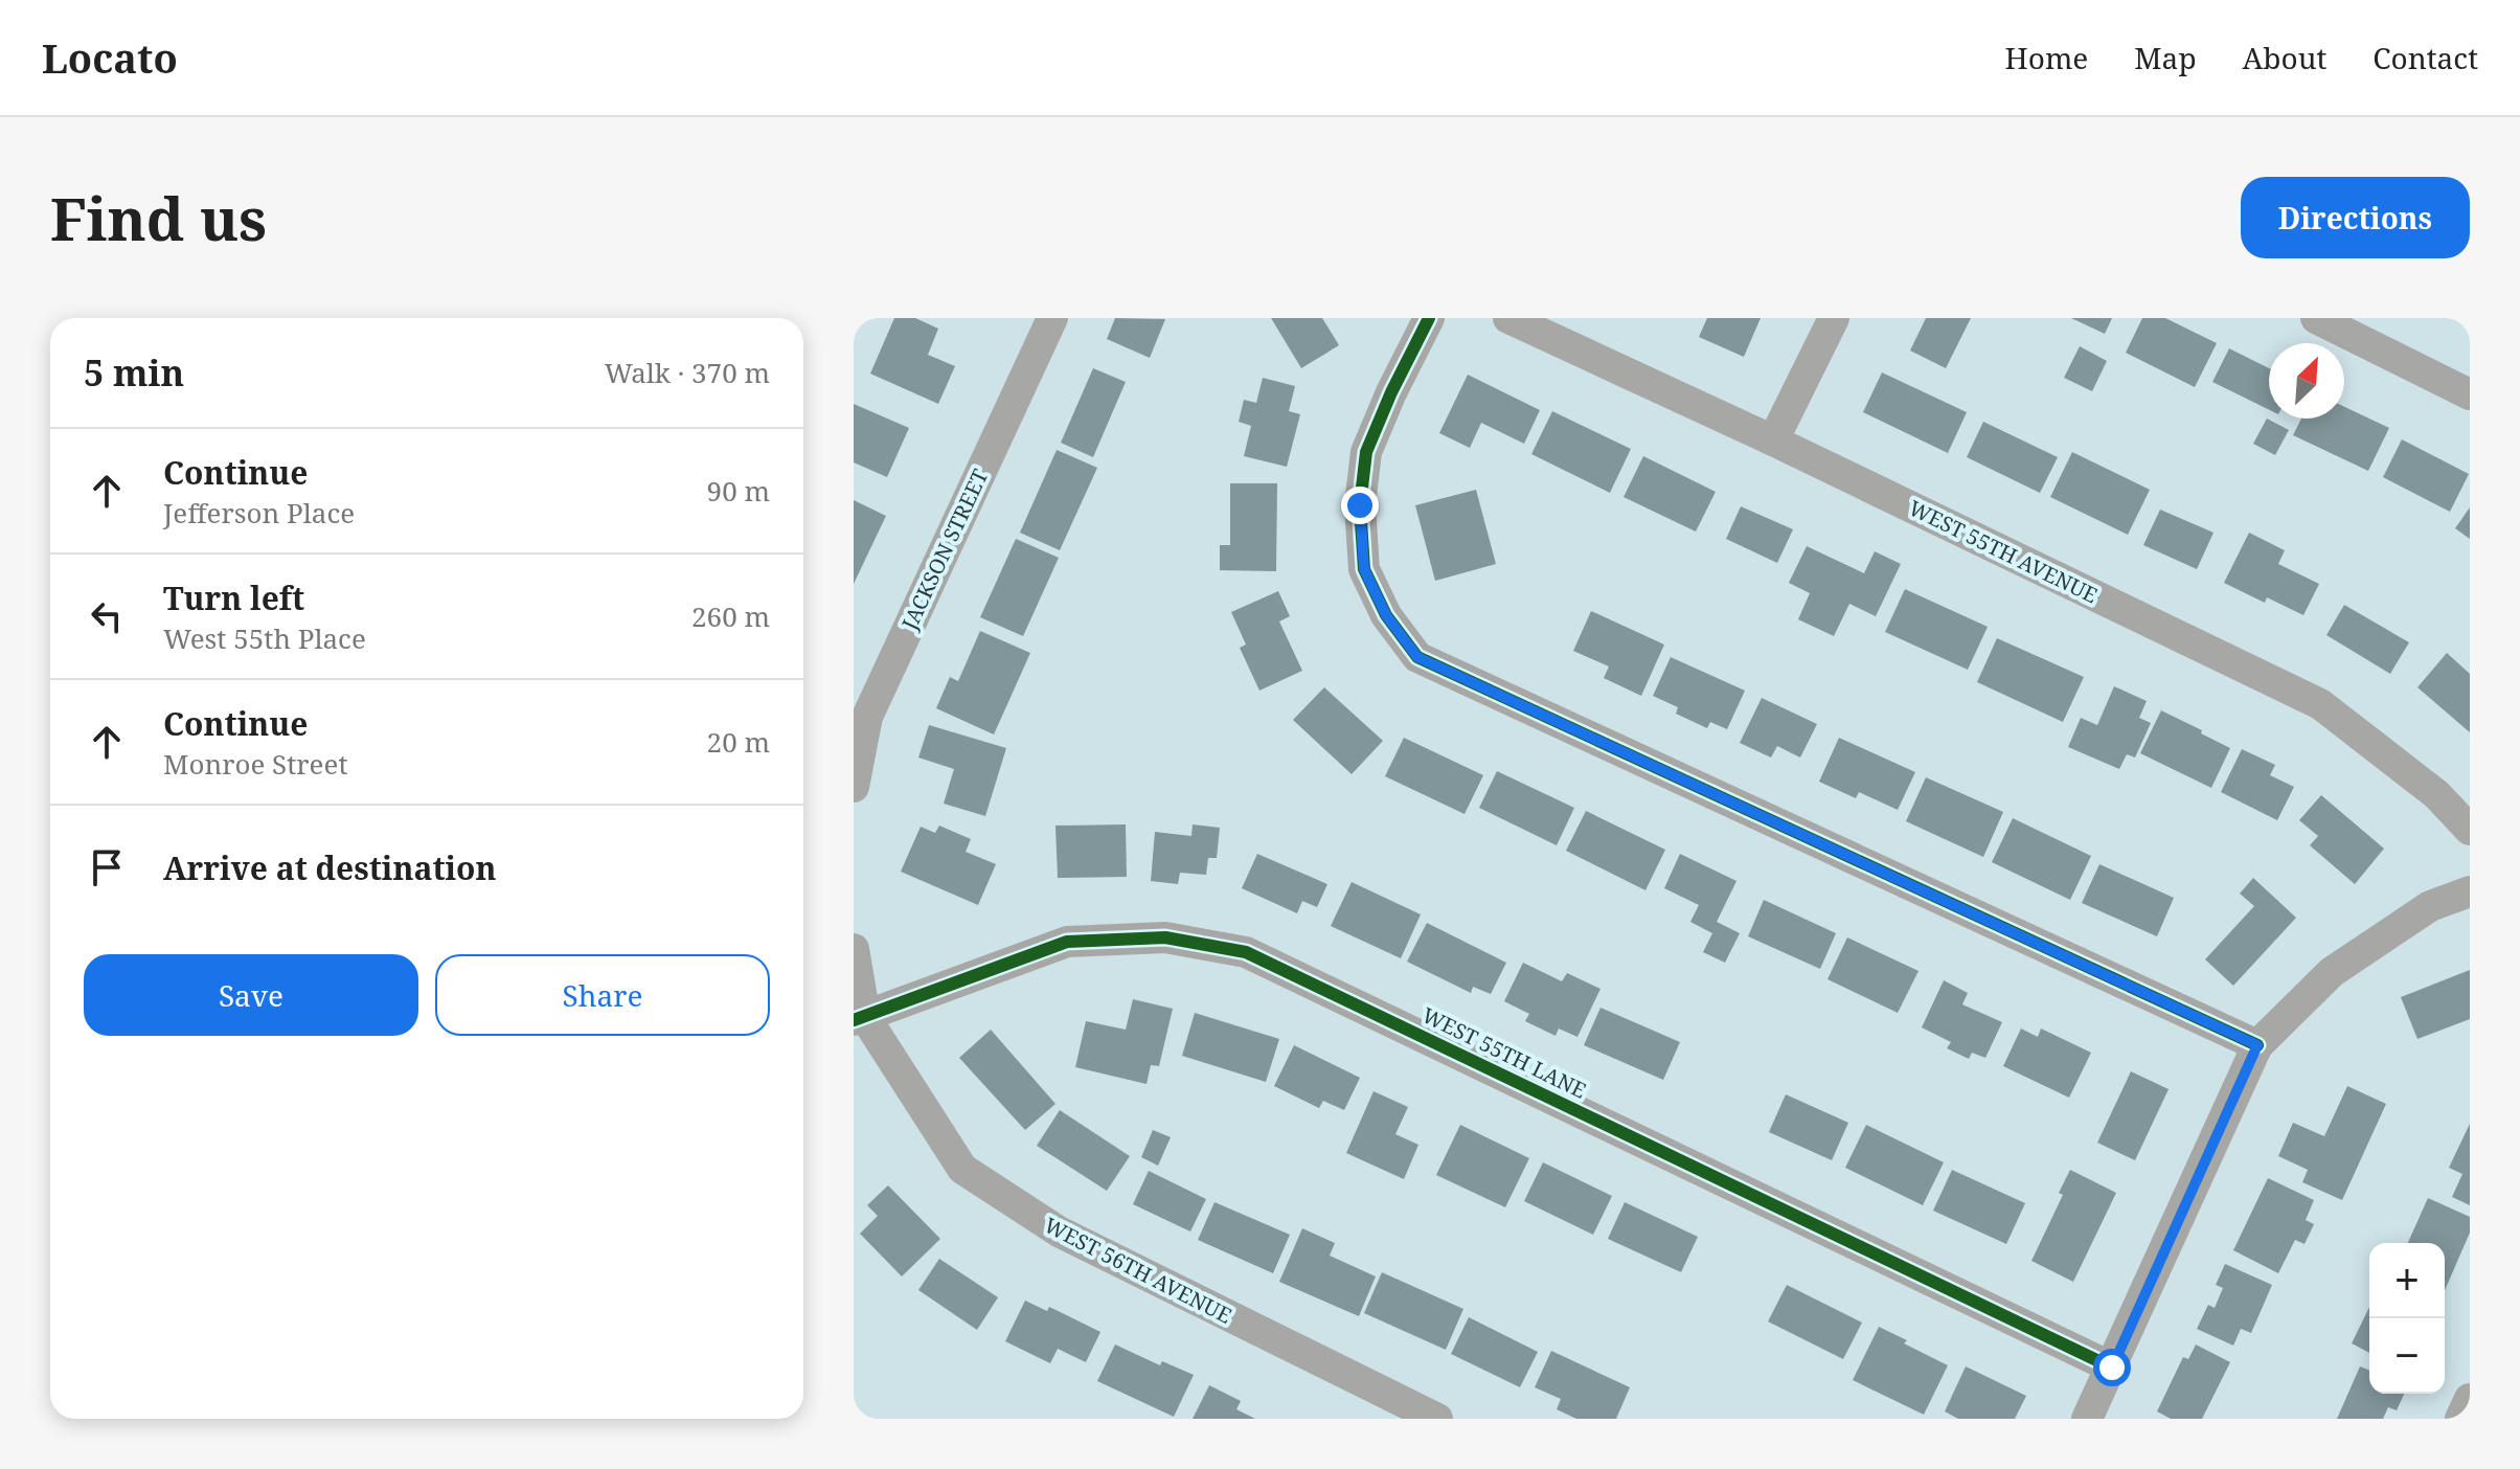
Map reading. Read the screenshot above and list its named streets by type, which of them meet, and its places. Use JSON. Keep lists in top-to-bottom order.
{
  "streets": {
    "street": [
      "JACKSON STREET",
      "WEST 55TH AVENUE",
      "WEST 55TH LANE",
      "WEST 56TH AVENUE"
    ]
  },
  "crossings": [
    ["WEST 55TH LANE", "WEST 56TH AVENUE"]
  ],
  "north": "top right",
  "page": {
    "header": "Locato",
    "nav": [
      "Home",
      "Map",
      "About",
      "Contact"
    ],
    "buttons": [
      "Directions",
      ["Save", "Share"]
    ],
    "title": "Find us",
    "heading": ["5 min", "Walk · 370 m"],
    "list": [
      ["Continue", "Jefferson Place", "90 m"],
      ["Turn left", "West 55th Place", "260 m"],
      ["Continue", "Monroe Street", "20 m"],
      "Arrive at destination"
    ],
    "map_buttons": ["+", "−"]
  }
}
